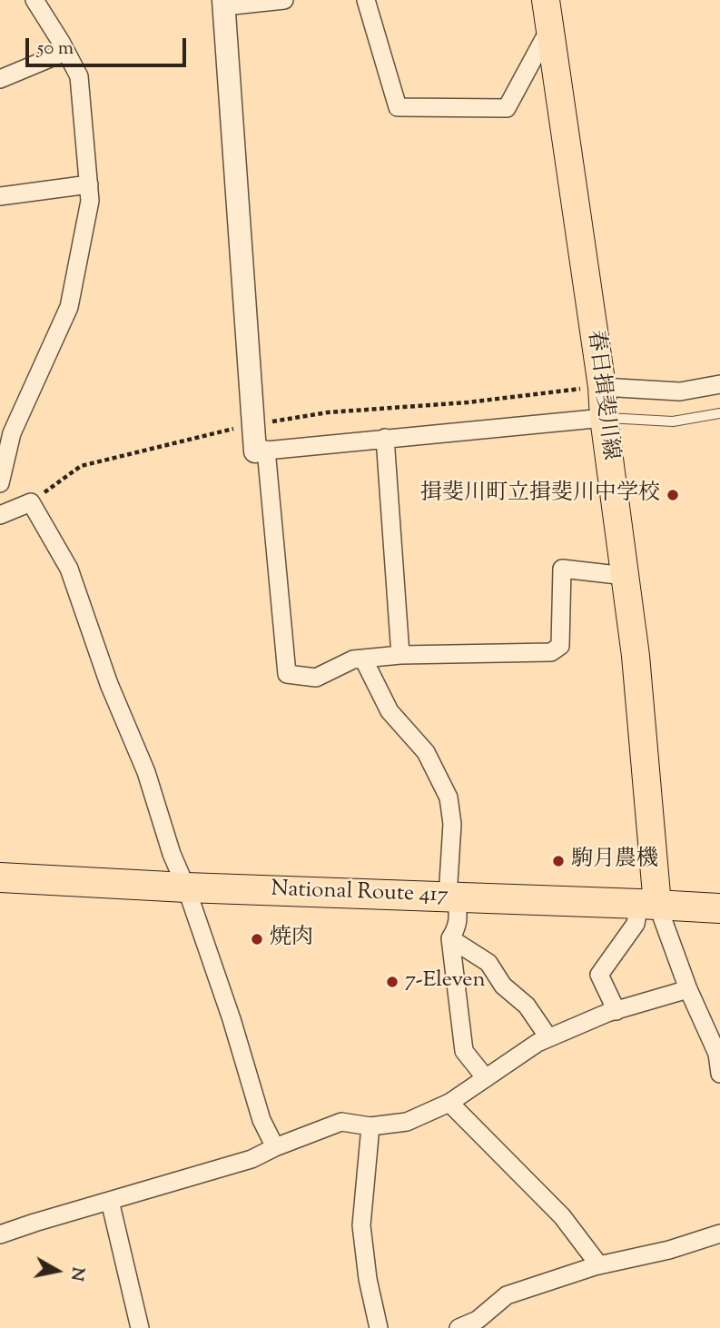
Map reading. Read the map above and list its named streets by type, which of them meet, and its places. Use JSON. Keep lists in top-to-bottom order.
{
  "streets": {
    "highway": ["National Route 417"],
    "main road": ["春日揖斐川線"]
  },
  "crossings": [
    ["春日揖斐川線", "National Route 417"]
  ],
  "places": [
    "揖斐川町立揖斐川中学校",
    "駒月農機",
    "焼肉",
    "7-Eleven"
  ],
  "scale_bar": "50 m",
  "north": "right"
}
